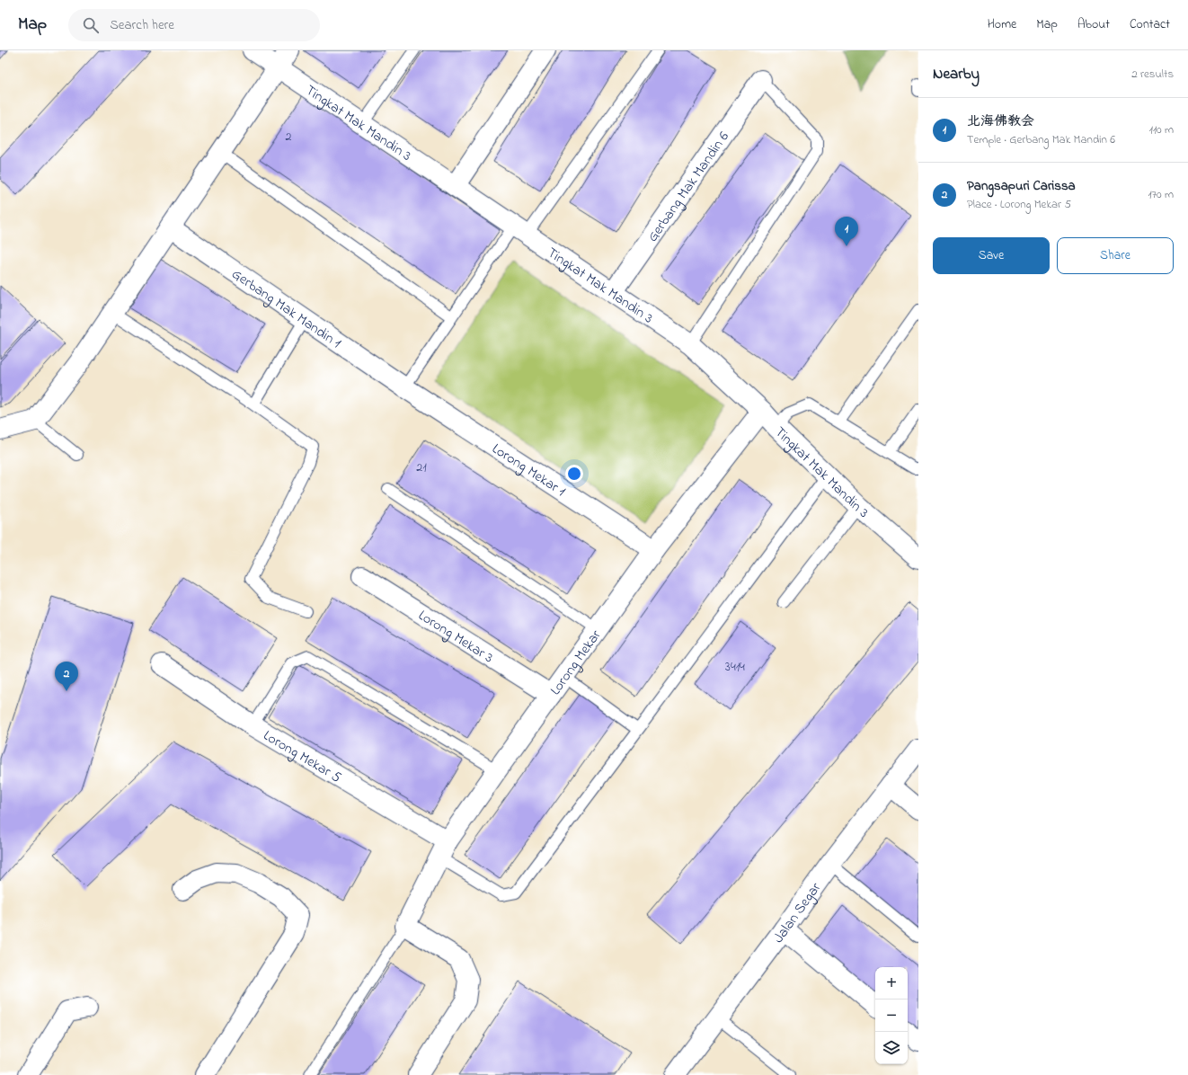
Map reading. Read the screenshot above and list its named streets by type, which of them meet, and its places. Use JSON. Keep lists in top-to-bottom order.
{
  "streets": {
    "street": [
      "Tingkat Mak Mandin 3",
      "Gerbang Mak Mandin 6",
      "Gerbang Mak Mandin 1",
      "Lorong Mekar 1",
      "Lorong Mekar 3",
      "Lorong Mekar",
      "Lorong Mekar 5",
      "Jalan Segar"
    ]
  },
  "crossings": [
    ["Tingkat Mak Mandin 3", "Gerbang Mak Mandin 6"],
    ["Tingkat Mak Mandin 3", "Lorong Mekar"],
    ["Gerbang Mak Mandin 1", "Lorong Mekar 1"],
    ["Lorong Mekar 1", "Lorong Mekar"],
    ["Lorong Mekar 3", "Lorong Mekar"],
    ["Lorong Mekar", "Lorong Mekar 5"]
  ],
  "house_numbers": ["2", "21", "3414"],
  "page": {
    "header": "Map",
    "search": "Search here",
    "nav": [
      "Home",
      "Map",
      "About",
      "Contact"
    ],
    "heading": ["Nearby", "2 results"],
    "list": [
      {
        "mark": "1",
        "name": "北海佛教会",
        "note": "Temple · Gerbang Mak Mandin 6",
        "value": "110 m"
      },
      {
        "mark": "2",
        "name": "Pangsapuri Carissa",
        "note": "Place · Lorong Mekar 5",
        "value": "170 m"
      }
    ],
    "pins": ["1", "2"],
    "buttons": ["Save", "Share"],
    "map_buttons": ["+", "−"]
  }
}
